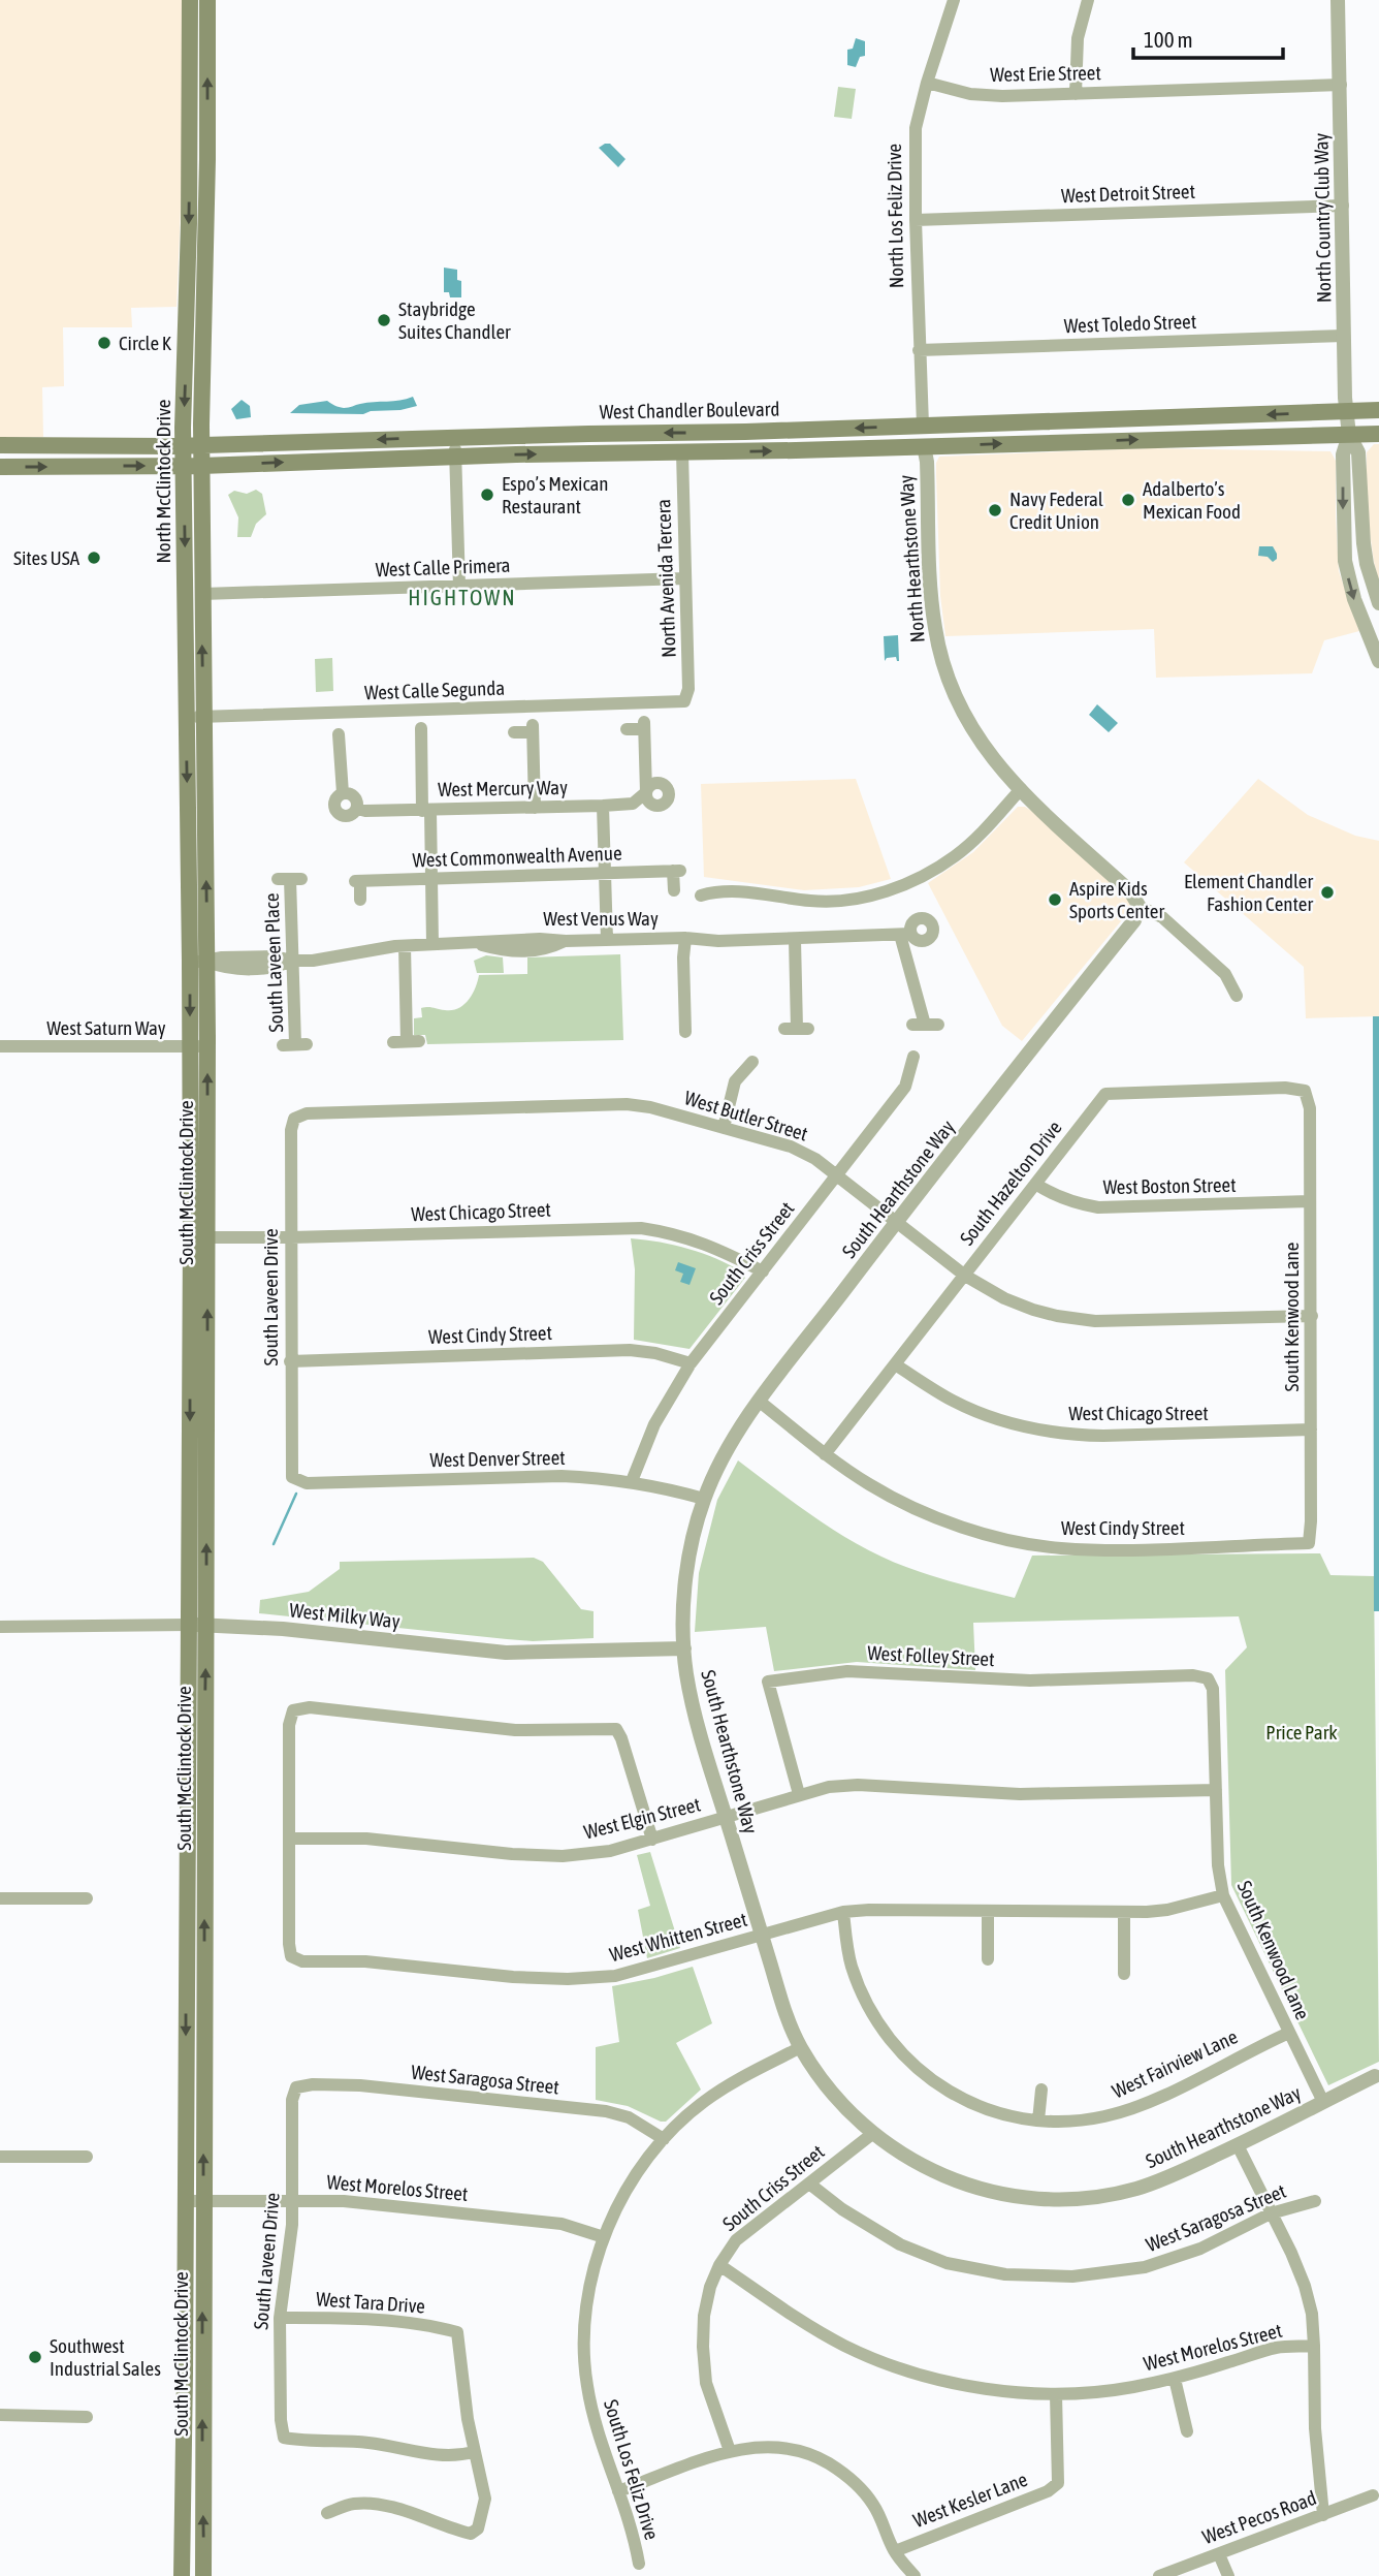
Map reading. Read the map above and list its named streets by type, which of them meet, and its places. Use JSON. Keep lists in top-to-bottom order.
{
  "streets": {
    "main road": ["West Chandler Boulevard", "North McClintock Drive", "South McClintock Drive"],
    "street": [
      "West Erie Street",
      "West Detroit Street",
      "North Los Feliz Drive",
      "North Country Club Way",
      "West Toledo Street",
      "North Hearthstone Way",
      "West Calle Primera",
      "North Avenida Tercera",
      "West Calle Segunda",
      "West Mercury Way",
      "West Commonwealth Avenue",
      "West Venus Way",
      "South Laveen Place",
      "West Saturn Way",
      "West Butler Street",
      "South Hazelton Drive",
      "West Boston Street",
      "South Hearthstone Way",
      "West Chicago Street",
      "South Criss Street",
      "South Laveen Drive",
      "South Kenwood Lane",
      "West Cindy Street",
      "West Denver Street",
      "West Milky Way",
      "West Folley Street",
      "West Elgin Street",
      "West Whitten Street",
      "West Fairview Lane",
      "West Saragosa Street",
      "West Morelos Street",
      "West Tara Drive",
      "South Los Feliz Drive",
      "West Kesler Lane",
      "West Pecos Road"
    ]
  },
  "crossings": [
    ["West Erie Street", "North Los Feliz Drive"],
    ["West Erie Street", "North Country Club Way"],
    ["West Detroit Street", "North Los Feliz Drive"],
    ["West Detroit Street", "North Country Club Way"],
    ["North Los Feliz Drive", "West Toledo Street"],
    ["North Los Feliz Drive", "West Chandler Boulevard"],
    ["North Los Feliz Drive", "North Hearthstone Way"],
    ["North Country Club Way", "West Toledo Street"],
    ["North Country Club Way", "West Chandler Boulevard"],
    ["West Chandler Boulevard", "North McClintock Drive"],
    ["West Chandler Boulevard", "North Hearthstone Way"],
    ["West Chandler Boulevard", "North Avenida Tercera"],
    ["North McClintock Drive", "West Calle Primera"],
    ["North McClintock Drive", "West Calle Segunda"],
    ["North McClintock Drive", "South McClintock Drive"],
    ["North Hearthstone Way", "South Hearthstone Way"],
    ["West Calle Primera", "North Avenida Tercera"],
    ["North Avenida Tercera", "West Calle Segunda"],
    ["West Saturn Way", "South McClintock Drive"],
    ["West Butler Street", "South Hazelton Drive"],
    ["West Butler Street", "South Hearthstone Way"],
    ["West Butler Street", "South Criss Street"],
    ["West Butler Street", "South Laveen Drive"],
    ["West Butler Street", "South Kenwood Lane"],
    ["South McClintock Drive", "West Chicago Street"],
    ["South McClintock Drive", "West Milky Way"],
    ["South McClintock Drive", "West Morelos Street"],
    ["South Hazelton Drive", "West Boston Street"],
    ["South Hazelton Drive", "West Chicago Street"],
    ["South Hazelton Drive", "South Kenwood Lane"],
    ["South Hazelton Drive", "West Cindy Street"],
    ["West Boston Street", "South Kenwood Lane"],
    ["South Hearthstone Way", "South Criss Street"],
    ["South Hearthstone Way", "South Kenwood Lane"],
    ["South Hearthstone Way", "West Cindy Street"],
    ["South Hearthstone Way", "West Denver Street"],
    ["South Hearthstone Way", "West Milky Way"],
    ["South Hearthstone Way", "West Elgin Street"],
    ["South Hearthstone Way", "West Whitten Street"],
    ["South Hearthstone Way", "South Los Feliz Drive"],
    ["West Chicago Street", "South Criss Street"],
    ["West Chicago Street", "South Laveen Drive"],
    ["West Chicago Street", "South Kenwood Lane"],
    ["South Criss Street", "West Cindy Street"],
    ["South Criss Street", "West Denver Street"],
    ["South Criss Street", "West Saragosa Street"],
    ["South Criss Street", "West Morelos Street"],
    ["South Laveen Drive", "West Cindy Street"],
    ["South Laveen Drive", "West Denver Street"],
    ["South Laveen Drive", "West Saragosa Street"],
    ["South Laveen Drive", "West Morelos Street"],
    ["South Laveen Drive", "West Tara Drive"],
    ["South Kenwood Lane", "West Cindy Street"],
    ["South Kenwood Lane", "West Folley Street"],
    ["South Kenwood Lane", "West Elgin Street"],
    ["South Kenwood Lane", "West Whitten Street"],
    ["South Kenwood Lane", "West Fairview Lane"],
    ["West Folley Street", "West Elgin Street"],
    ["West Elgin Street", "West Whitten Street"],
    ["West Whitten Street", "West Fairview Lane"],
    ["West Saragosa Street", "South Los Feliz Drive"],
    ["West Morelos Street", "South Los Feliz Drive"],
    ["West Morelos Street", "West Kesler Lane"]
  ],
  "districts": ["HIGHTOWN"],
  "parks": ["Price Park"],
  "places": [
    "Staybridge Suites Chandler",
    "Circle K",
    "Espo’s Mexican Restaurant",
    "Adalberto’s Mexican Food",
    "Navy Federal Credit Union",
    "Sites USA",
    "Element Chandler Fashion Center",
    "Aspire Kids Sports Center",
    "Southwest Industrial Sales"
  ],
  "scale_bar": "100 m"
}
